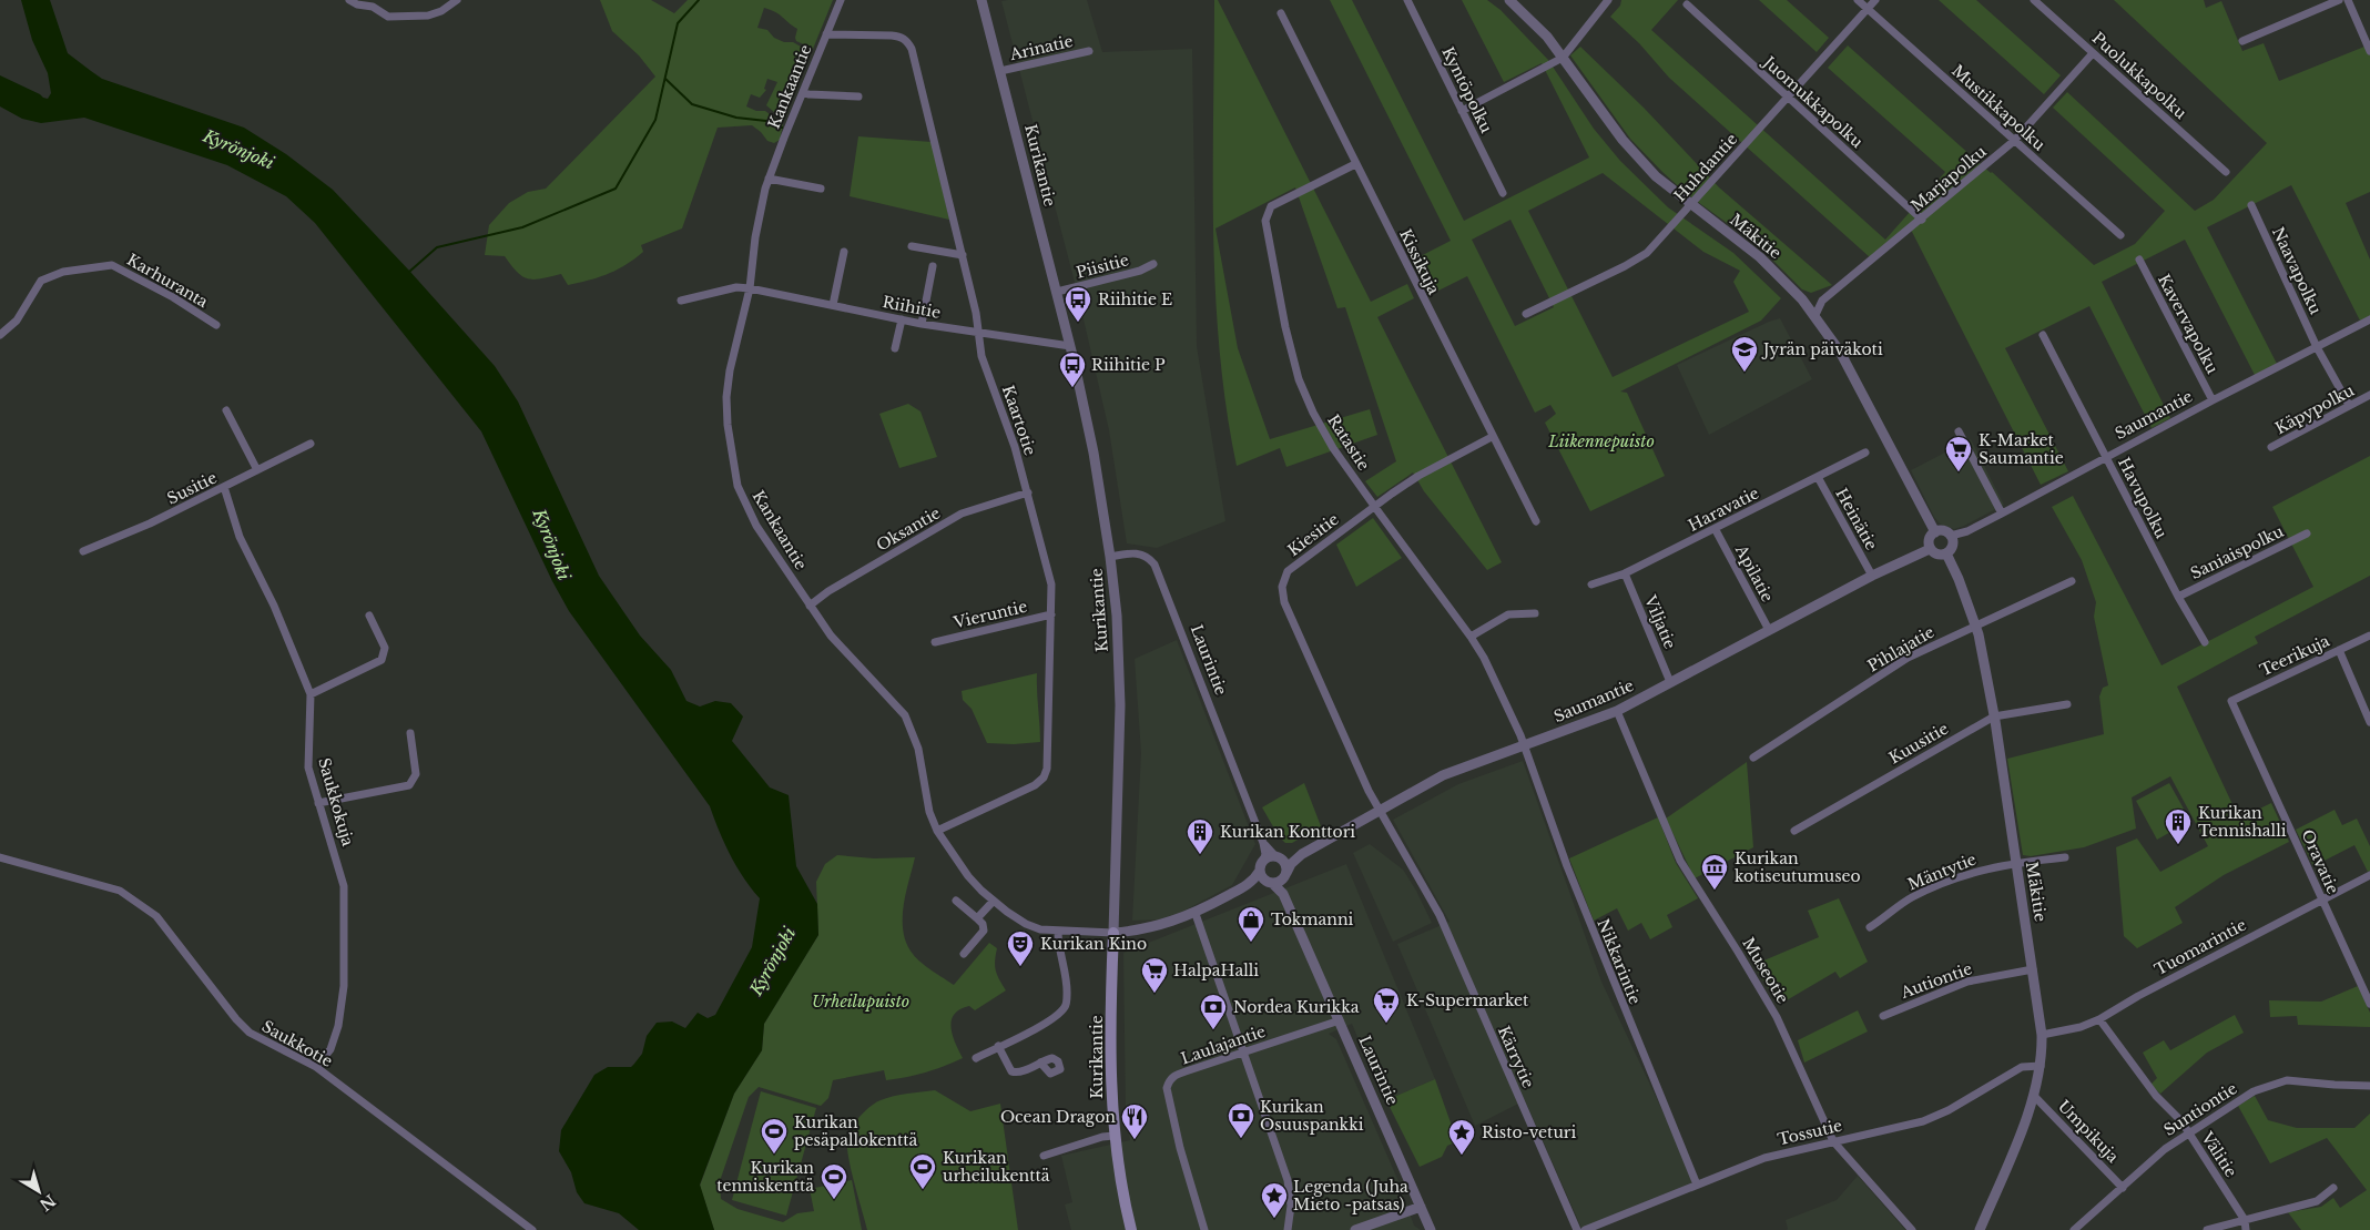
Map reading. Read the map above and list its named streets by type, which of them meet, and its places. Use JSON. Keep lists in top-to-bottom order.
{
  "streets": {
    "main road": ["Kurikantie"],
    "street": [
      "Arinatie",
      "Puolukkapolku",
      "Kankaantie",
      "Kyntöpolku",
      "Juomukkapolku",
      "Mustikkapolku",
      "Huhdantie",
      "Marjapolku",
      "Mäkitie",
      "Kissikuja",
      "Piisitie",
      "Naavapolku",
      "Karhuranta",
      "Riihitie",
      "Kavervapolku",
      "Käpypolku",
      "Saumantie",
      "Kaartotie",
      "Ratastie",
      "Susitie",
      "Havupolku",
      "Haravatie",
      "Heinätie",
      "Oksantie",
      "Kiesitie",
      "Saniaispolku",
      "Apilatie",
      "Vieruntie",
      "Viljatie",
      "Pihlajatie",
      "Teerikuja",
      "Laurintie",
      "Kuusitie",
      "Saukkokuja",
      "Oravatie",
      "Mäntytie",
      "Tuomarintie",
      "Nikkarintie",
      "Museotie",
      "Autiontie",
      "Saukkotie",
      "Laulajantie",
      "Kärrytie",
      "Suntiontie",
      "Umpikuja",
      "Tossutie",
      "Välitie"
    ]
  },
  "crossings": [
    ["Arinatie", "Kurikantie"],
    ["Puolukkapolku", "Marjapolku"],
    ["Kankaantie", "Kurikantie"],
    ["Kankaantie", "Riihitie"],
    ["Kankaantie", "Kaartotie"],
    ["Kankaantie", "Oksantie"],
    ["Juomukkapolku", "Huhdantie"],
    ["Juomukkapolku", "Marjapolku"],
    ["Mustikkapolku", "Huhdantie"],
    ["Mustikkapolku", "Marjapolku"],
    ["Kurikantie", "Piisitie"],
    ["Kurikantie", "Riihitie"],
    ["Kurikantie", "Laurintie"],
    ["Huhdantie", "Mäkitie"],
    ["Marjapolku", "Mäkitie"],
    ["Mäkitie", "Saumantie"],
    ["Mäkitie", "Pihlajatie"],
    ["Mäkitie", "Kuusitie"],
    ["Mäkitie", "Mäntytie"],
    ["Mäkitie", "Tuomarintie"],
    ["Mäkitie", "Autiontie"],
    ["Mäkitie", "Umpikuja"],
    ["Mäkitie", "Tossutie"],
    ["Kissikuja", "Ratastie"],
    ["Kissikuja", "Kiesitie"],
    ["Naavapolku", "Käpypolku"],
    ["Naavapolku", "Saumantie"],
    ["Riihitie", "Kaartotie"],
    ["Kavervapolku", "Saumantie"],
    ["Saumantie", "Ratastie"],
    ["Saumantie", "Havupolku"],
    ["Saumantie", "Heinätie"],
    ["Saumantie", "Kiesitie"],
    ["Saumantie", "Apilatie"],
    ["Saumantie", "Viljatie"],
    ["Saumantie", "Laurintie"],
    ["Saumantie", "Nikkarintie"],
    ["Saumantie", "Museotie"],
    ["Saumantie", "Kärrytie"],
    ["Kaartotie", "Oksantie"],
    ["Kaartotie", "Vieruntie"],
    ["Ratastie", "Kiesitie"],
    ["Ratastie", "Nikkarintie"],
    ["Susitie", "Saukkokuja"],
    ["Havupolku", "Saniaispolku"],
    ["Haravatie", "Heinätie"],
    ["Haravatie", "Apilatie"],
    ["Haravatie", "Viljatie"],
    ["Kiesitie", "Kärrytie"],
    ["Teerikuja", "Oravatie"],
    ["Laurintie", "Laulajantie"],
    ["Saukkokuja", "Saukkotie"],
    ["Oravatie", "Tuomarintie"],
    ["Tuomarintie", "Välitie"],
    ["Nikkarintie", "Tossutie"],
    ["Museotie", "Tossutie"],
    ["Suntiontie", "Umpikuja"],
    ["Suntiontie", "Välitie"]
  ],
  "water": ["Kyrönjoki"],
  "parks": ["Liikennepuisto", "Urheilupuisto"],
  "places": {
    "bus stop": ["Riihitie E", "Riihitie P"],
    "school or university": ["Jyrän päiväkoti"],
    "supermarket": ["K-Market Saumantie", "HalpaHalli", "K-Supermarket"],
    "building": ["Kurikan Tennishalli", "Kurikan Konttori"],
    "museum": ["Kurikan kotiseutumuseo"],
    "shop": ["Tokmanni"],
    "theatre": ["Kurikan Kino"],
    "bank": ["Nordea Kurikka", "Kurikan Osuuspankki"],
    "restaurant": ["Ocean Dragon"],
    "sports": ["Kurikan pesäpallokenttä", "Kurikan urheilukenttä", "Kurikan tenniskenttä"],
    "place": ["Risto-veturi", "Legenda (Juha Mieto -patsas)"]
  },
  "north": "bottom right"
}
